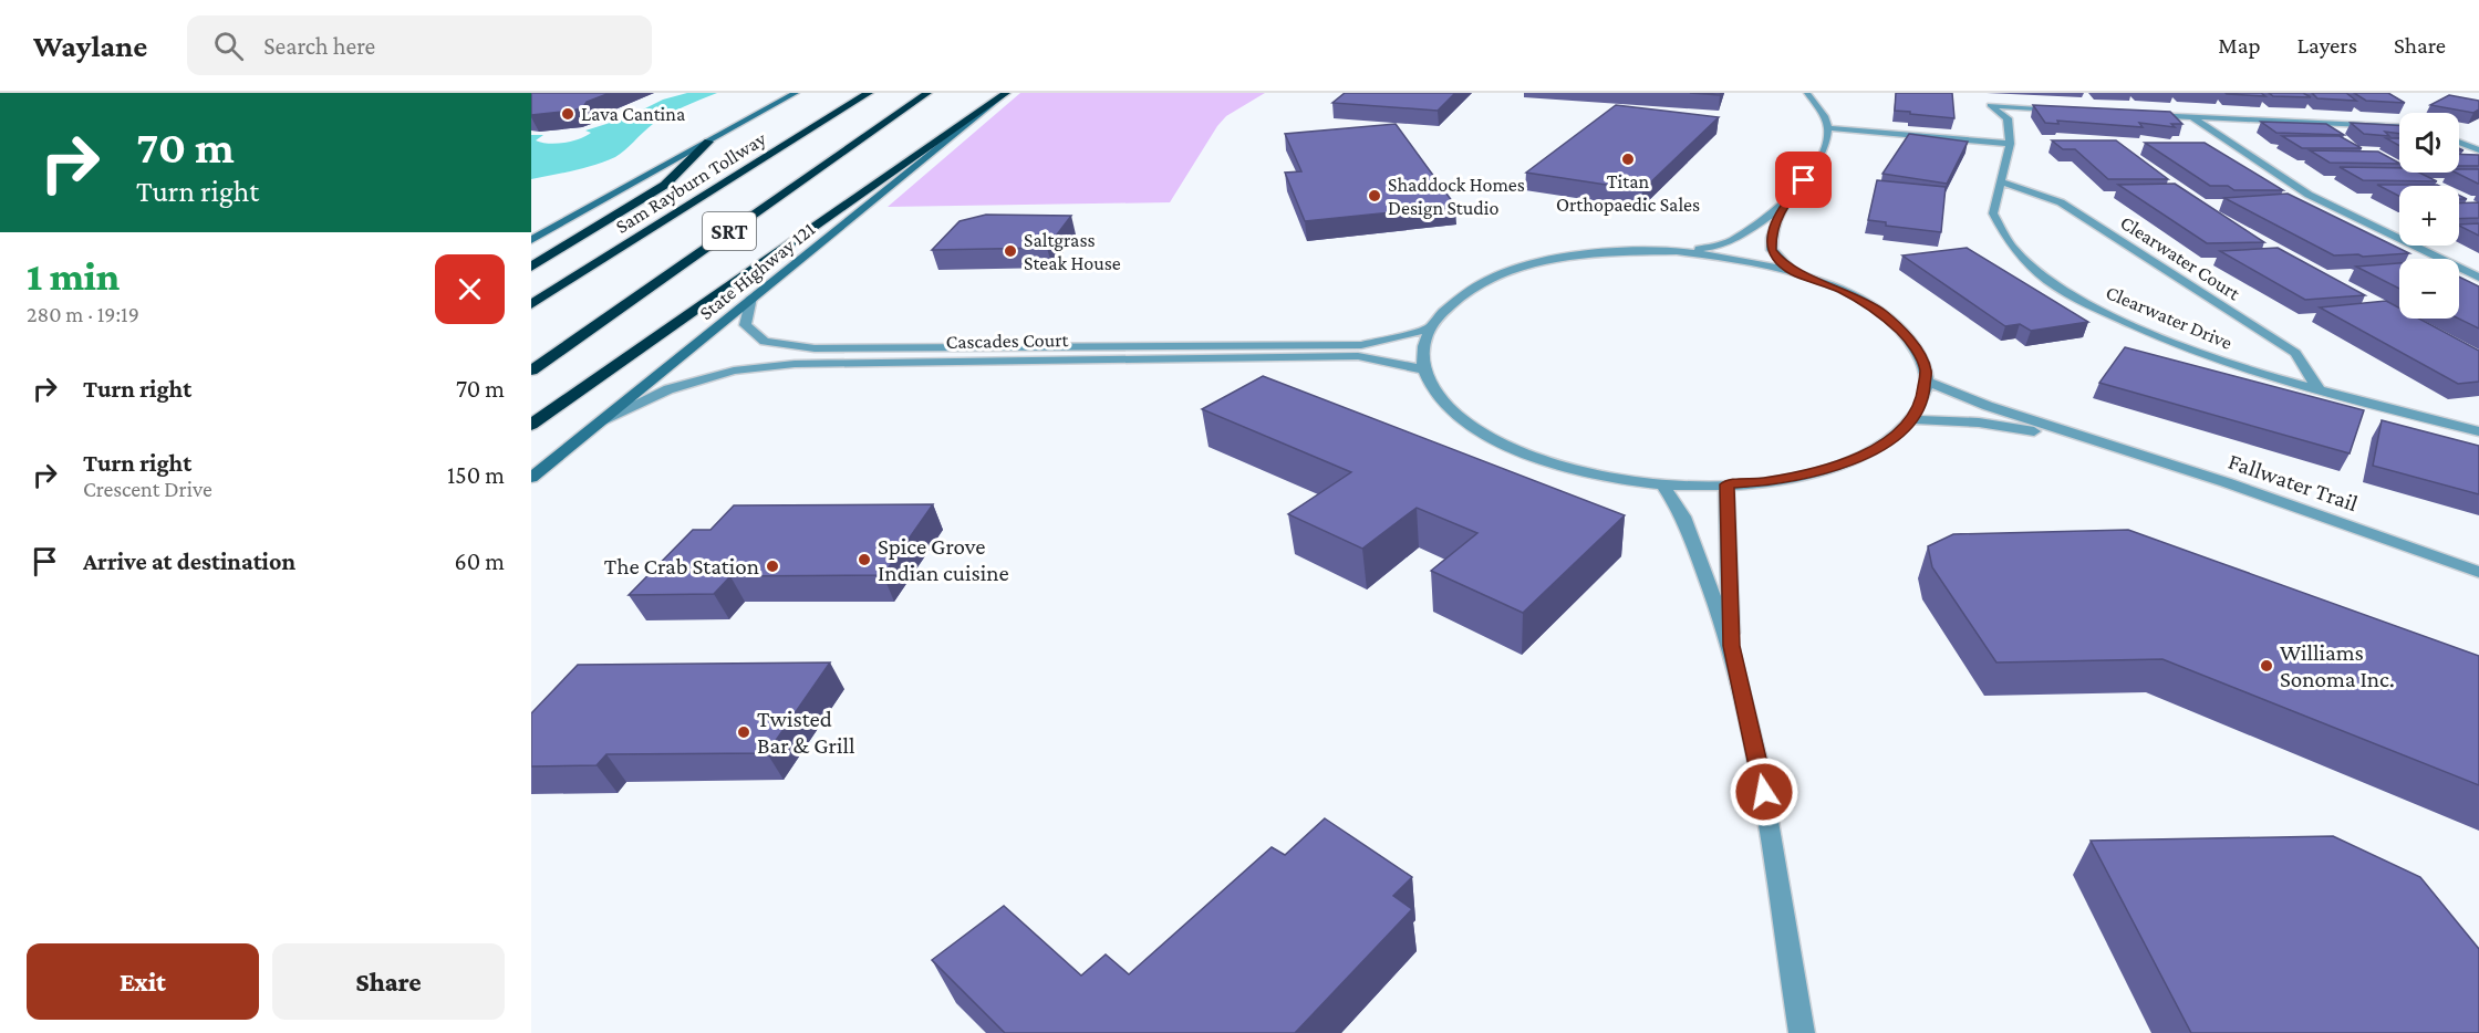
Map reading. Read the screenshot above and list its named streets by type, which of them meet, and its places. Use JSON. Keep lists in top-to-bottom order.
{
  "streets": {
    "highway": ["Sam Rayburn Tollway", "SRT"],
    "main road": ["State Highway 121"],
    "street": [
      "Clearwater Court",
      "Clearwater Drive",
      "Cascades Court",
      "Fallwater Trail"
    ]
  },
  "crossings": [
    ["Clearwater Court", "Clearwater Drive"],
    ["State Highway 121", "Cascades Court"]
  ],
  "places": [
    "Lava Cantina",
    "Titan Orthopaedic Sales",
    "Shaddock Homes Design Studio",
    "Saltgrass Steak House",
    "Spice Grove Indian cuisine",
    "The Crab Station",
    "Williams Sonoma Inc.",
    "Twisted Bar & Grill"
  ],
  "page": {
    "header": "Waylane",
    "search": "Search here",
    "nav": ["Map", "Layers", "Share"],
    "turn": ["70 m", "Turn right"],
    "map_buttons": ["+", "−"],
    "heading": ["1 min", "280 m · 19:19"],
    "list": [
      {
        "name": "Turn right",
        "value": "70 m"
      },
      {
        "name": "Turn right",
        "note": "Crescent Drive",
        "value": "150 m"
      },
      {
        "name": "Arrive at destination",
        "value": "60 m"
      }
    ],
    "buttons": ["Exit", "Share"]
  }
}
